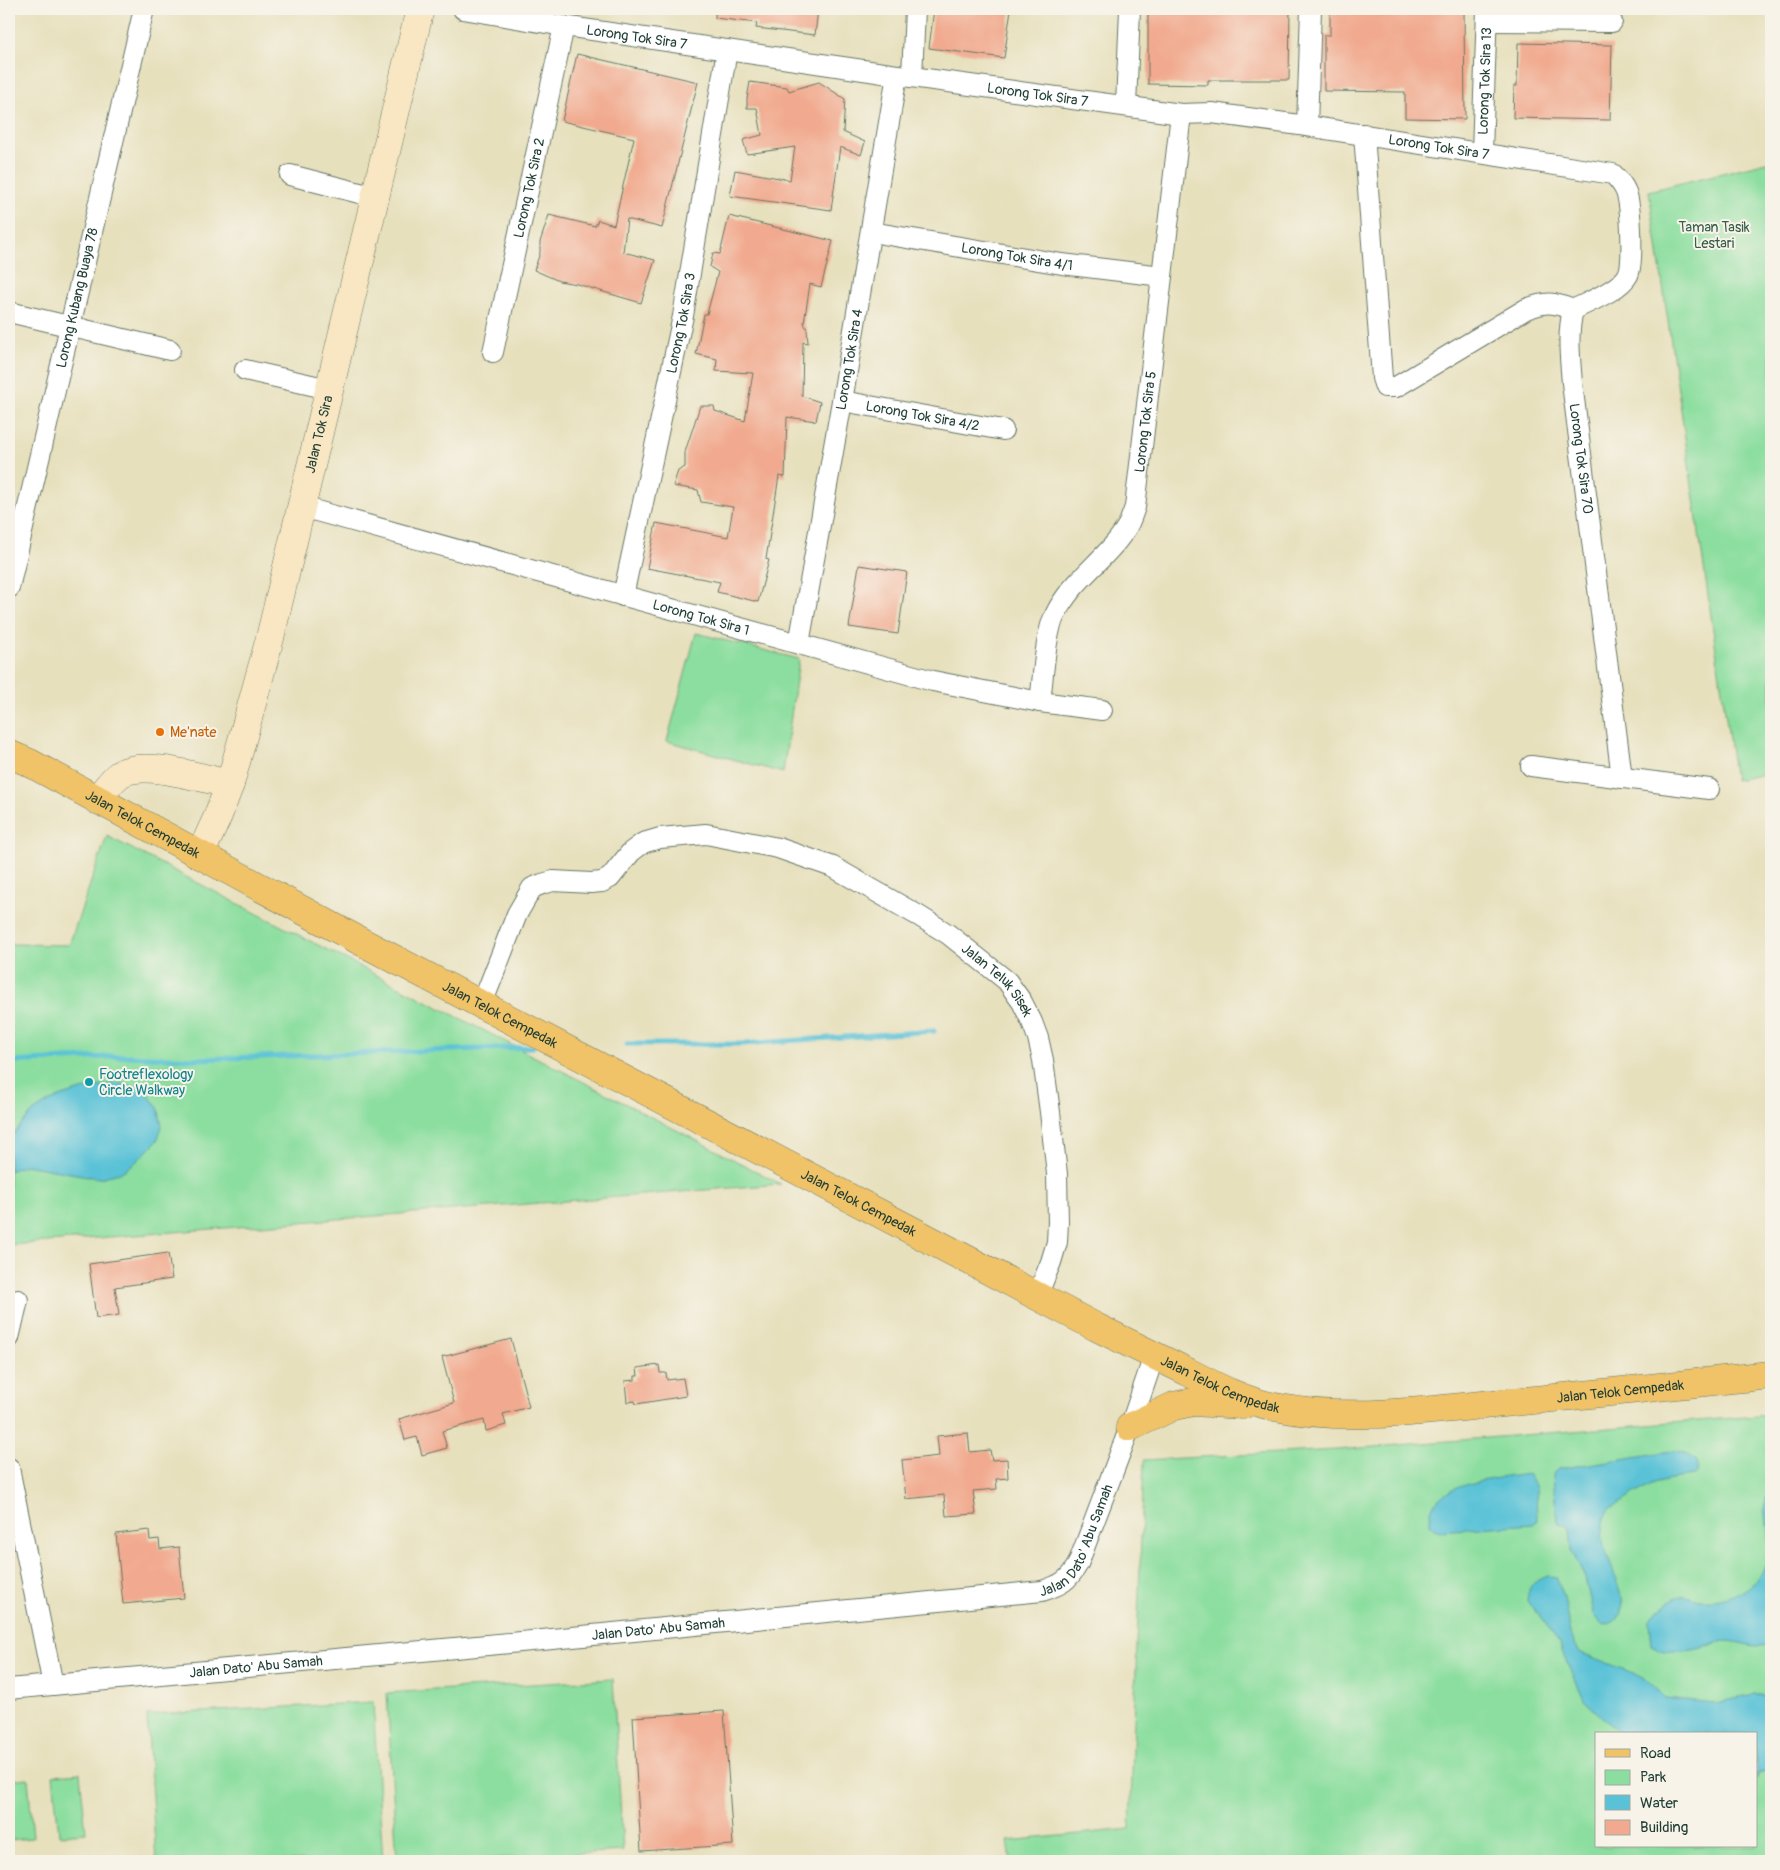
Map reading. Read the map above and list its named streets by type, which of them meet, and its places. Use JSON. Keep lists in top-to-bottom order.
{
  "streets": {
    "main road": ["Jalan Telok Cempedak"],
    "street": [
      "Lorong Tok Sira 7",
      "Lorong Tok Sira 13",
      "Lorong Tok Sira 2",
      "Lorong Tok Sira 4/1",
      "Lorong Kubang Buaya 78",
      "Lorong Tok Sira 3",
      "Lorong Tok Sira 4",
      "Lorong Tok Sira 4/2",
      "Lorong Tok Sira 5",
      "Jalan Tok Sira",
      "Lorong Tok Sira 70",
      "Lorong Tok Sira 1",
      "Jalan Teluk Sisek",
      "Jalan Dato' Abu Samah"
    ]
  },
  "crossings": [
    ["Lorong Tok Sira 7", "Lorong Tok Sira 13"],
    ["Lorong Tok Sira 7", "Lorong Tok Sira 2"],
    ["Lorong Tok Sira 7", "Lorong Tok Sira 3"],
    ["Lorong Tok Sira 7", "Lorong Tok Sira 4"],
    ["Lorong Tok Sira 7", "Lorong Tok Sira 5"],
    ["Lorong Tok Sira 7", "Lorong Tok Sira 70"],
    ["Lorong Tok Sira 4/1", "Lorong Tok Sira 4"],
    ["Lorong Tok Sira 4/1", "Lorong Tok Sira 5"],
    ["Lorong Tok Sira 3", "Lorong Tok Sira 1"],
    ["Lorong Tok Sira 4", "Lorong Tok Sira 4/2"],
    ["Lorong Tok Sira 4", "Lorong Tok Sira 1"],
    ["Lorong Tok Sira 5", "Lorong Tok Sira 1"],
    ["Jalan Tok Sira", "Lorong Tok Sira 1"],
    ["Jalan Tok Sira", "Jalan Telok Cempedak"],
    ["Jalan Telok Cempedak", "Jalan Teluk Sisek"],
    ["Jalan Telok Cempedak", "Jalan Dato' Abu Samah"]
  ],
  "parks": ["Taman Tasik Lestari"],
  "places": ["Me'nate", "Footreflexology Circle Walkway"],
  "legend": [
    "Road",
    "Park",
    "Water",
    "Building"
  ]
}
